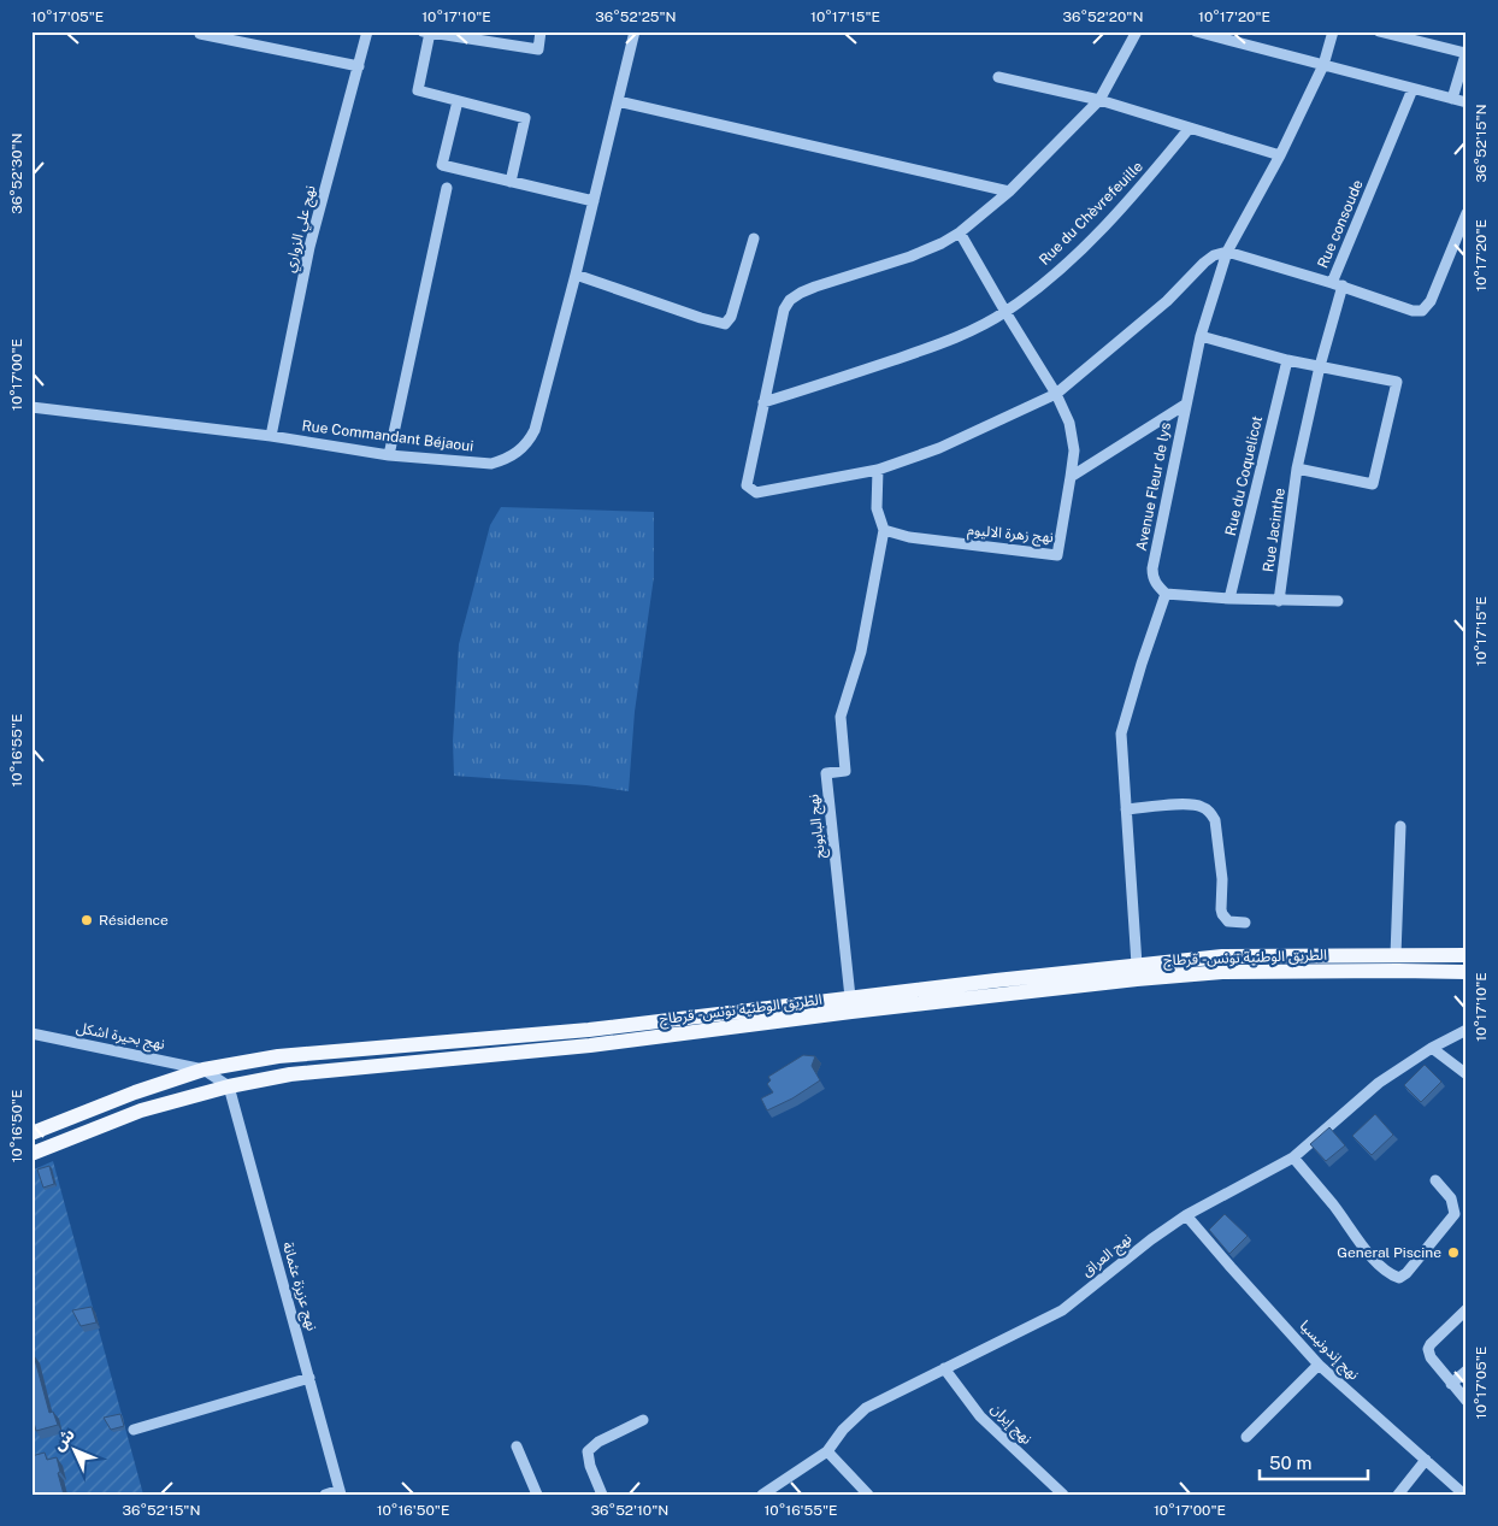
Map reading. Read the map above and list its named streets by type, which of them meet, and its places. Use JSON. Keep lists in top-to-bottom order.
{
  "streets": {
    "main road": ["الطريق الوطنية تونس - قرطاج"],
    "street": [
      "Rue du Chèvrefeuille",
      "Rue consoude",
      "نهج علي الزواري",
      "Rue Commandant Béjaoui",
      "Rue du Coquelicot",
      "Avenue Fleur de lys",
      "Rue Jacinthe",
      "نهج زهرة الاليوم",
      "نهج البابونج",
      "نهج بحيرة اشكل",
      "نهج العراق",
      "نهج عزيزة عثمانة",
      "نهج إندونيسيا",
      "نهج إيران"
    ]
  },
  "crossings": [
    ["نهج علي الزواري", "Rue Commandant Béjaoui"],
    ["نهج زهرة الاليوم", "نهج البابونج"],
    ["نهج البابونج", "الطريق الوطنية تونس - قرطاج"],
    ["الطريق الوطنية تونس - قرطاج", "نهج بحيرة اشكل"],
    ["الطريق الوطنية تونس - قرطاج", "نهج عزيزة عثمانة"],
    ["نهج العراق", "نهج إندونيسيا"],
    ["نهج العراق", "نهج إيران"]
  ],
  "places": ["Résidence", "General Piscine"],
  "scale_bar": "50 m",
  "north": "top left",
  "coordinates": [
    "10°17'05\"E",
    "10°17'10\"E",
    "36°52'25\"N",
    "10°17'15\"E",
    "36°52'20\"N",
    "10°17'20\"E",
    "36°52'15\"N",
    "36°52'30\"N",
    "10°17'00\"E",
    "10°16'55\"E",
    "10°16'50\"E",
    "36°52'10\"N"
  ]
}
